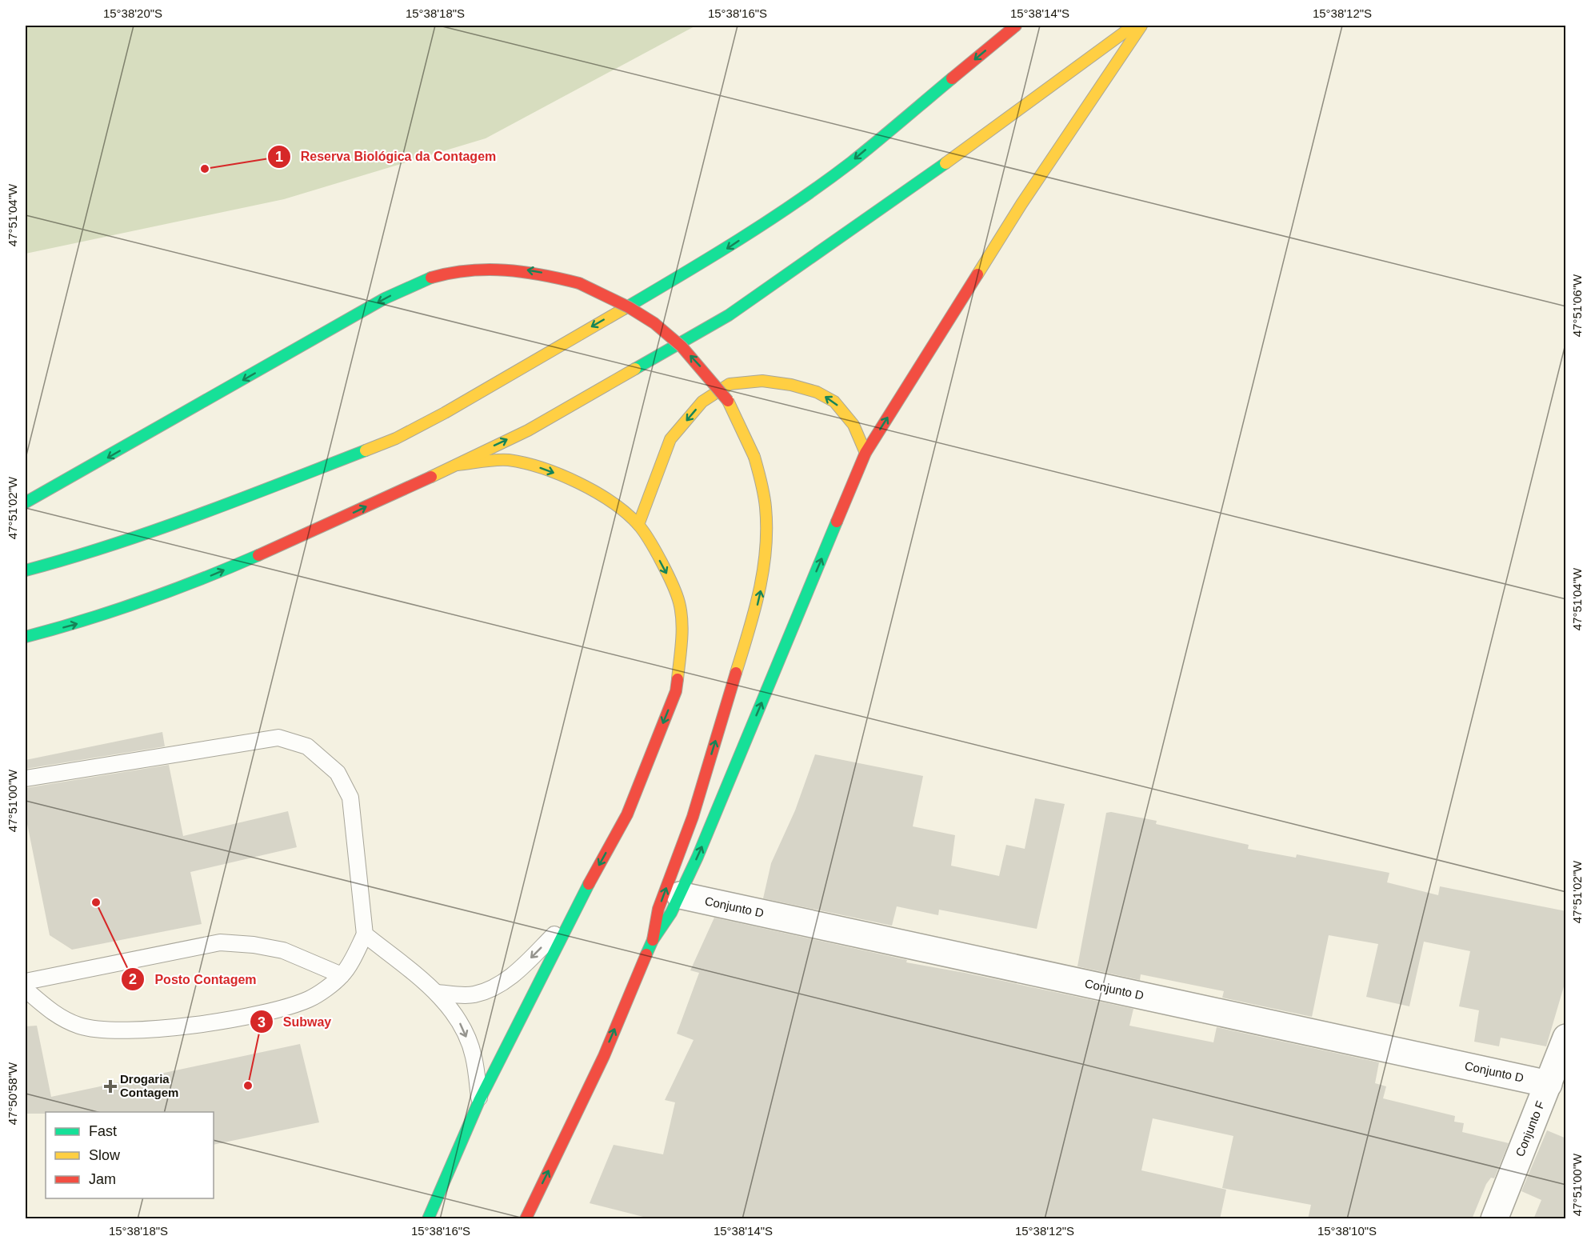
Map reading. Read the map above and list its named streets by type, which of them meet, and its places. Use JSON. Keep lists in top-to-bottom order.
{
  "streets": {
    "street": ["Conjunto D", "Conjunto F"]
  },
  "crossings": [
    ["Conjunto D", "Conjunto F"]
  ],
  "places": {
    "other": ["Reserva Biológica da Contagem", "Posto Contagem", "Subway"],
    "health": ["Drogaria Contagem"]
  },
  "legend": ["Fast", "Slow", "Jam"],
  "coordinates": [
    "15°38'20\"S",
    "15°38'18\"S",
    "15°38'16\"S",
    "15°38'14\"S",
    "15°38'12\"S",
    "47°51'04\"W",
    "47°51'06\"W",
    "47°51'02\"W",
    "47°51'00\"W",
    "47°50'58\"W",
    "15°38'10\"S"
  ]
}
